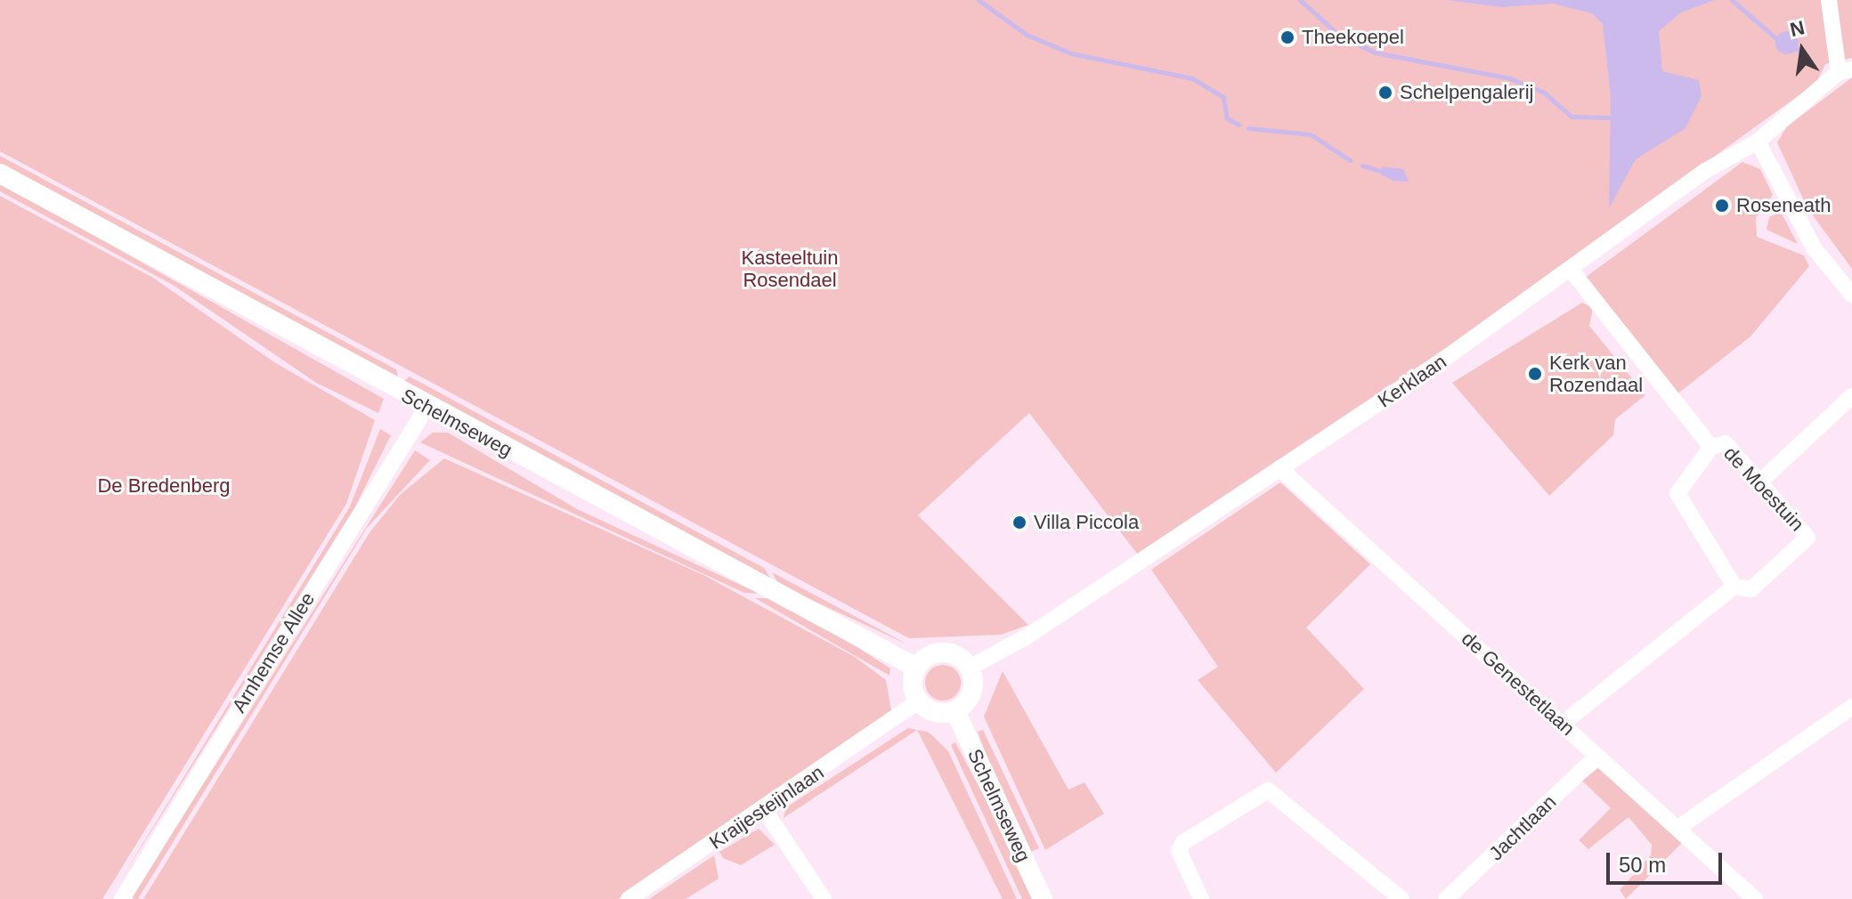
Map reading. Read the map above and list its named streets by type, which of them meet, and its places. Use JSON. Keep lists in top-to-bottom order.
{
  "streets": {
    "main road": ["Schelmseweg"],
    "street": [
      "Kerklaan",
      "de Moestuin",
      "Arnhemse Allee",
      "de Genestetlaan",
      "Kraijesteijnlaan",
      "Jachtlaan"
    ]
  },
  "crossings": [
    ["Kerklaan", "Schelmseweg"],
    ["Kerklaan", "de Moestuin"],
    ["Kerklaan", "de Genestetlaan"],
    ["Kerklaan", "Kraijesteijnlaan"],
    ["Schelmseweg", "Arnhemse Allee"],
    ["Schelmseweg", "Kraijesteijnlaan"],
    ["de Genestetlaan", "Jachtlaan"]
  ],
  "parks": ["Kasteeltuin Rosendael", "De Bredenberg"],
  "places": [
    "Theekoepel",
    "Schelpengalerij",
    "Roseneath",
    "Kerk van Rozendaal",
    "Villa Piccola"
  ],
  "scale_bar": "50 m",
  "north": "top"
}
